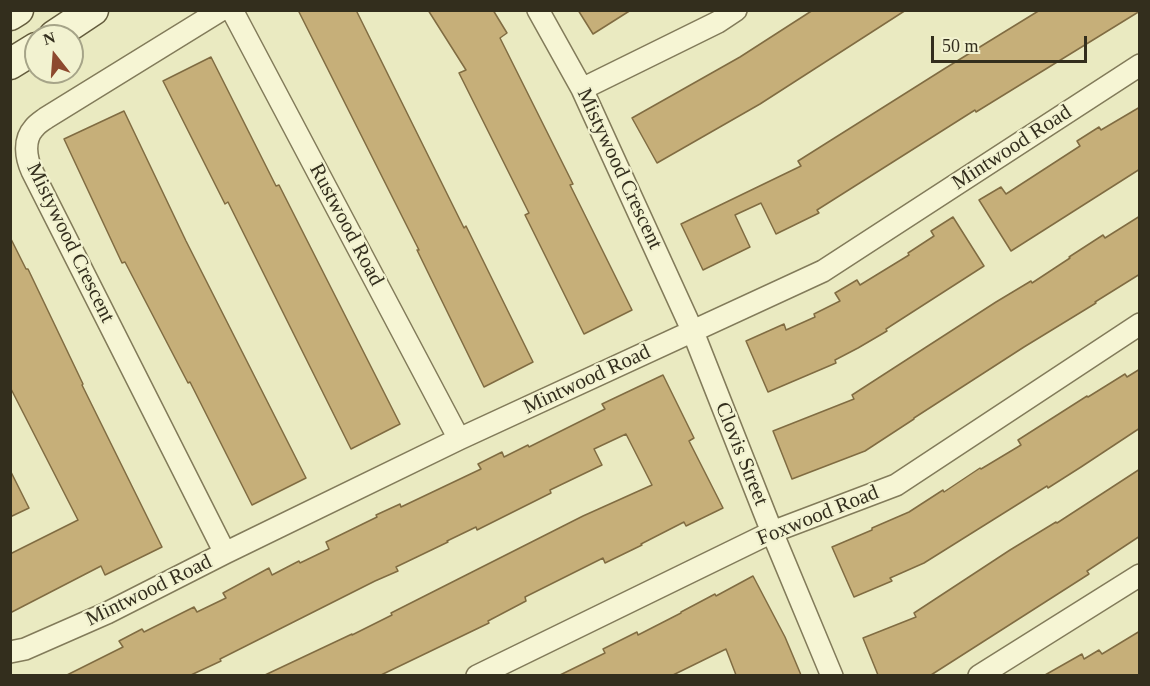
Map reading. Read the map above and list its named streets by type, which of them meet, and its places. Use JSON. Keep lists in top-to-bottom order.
{
  "streets": {
    "street": [
      "Mintwood Road",
      "Mistywood Crescent",
      "Rustwood Road",
      "Clovis Street",
      "Foxwood Road"
    ]
  },
  "crossings": [
    ["Mintwood Road", "Mistywood Crescent"],
    ["Mintwood Road", "Rustwood Road"],
    ["Mintwood Road", "Clovis Street"],
    ["Mistywood Crescent", "Clovis Street"],
    ["Clovis Street", "Foxwood Road"]
  ],
  "scale_bar": "50 m",
  "north": "top"
}
